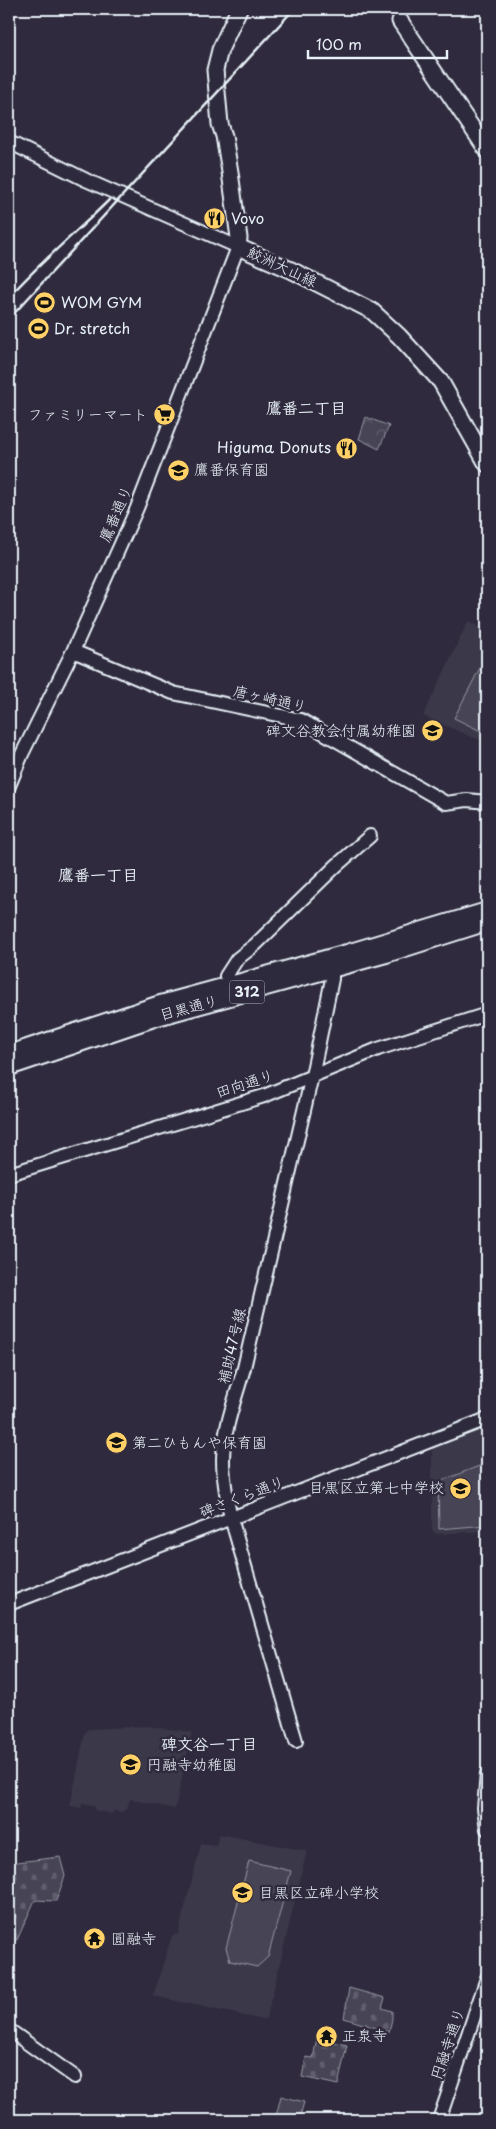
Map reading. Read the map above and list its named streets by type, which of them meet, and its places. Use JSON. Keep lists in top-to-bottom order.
{
  "streets": {
    "main road": ["鮫洲大山線", "312", "目黒通り"],
    "street": [
      "鷹番通り",
      "唐ヶ崎通り",
      "田向通り",
      "補助47号線",
      "碑さくら通り",
      "円融寺通り"
    ]
  },
  "crossings": [
    ["鮫洲大山線", "鷹番通り"],
    ["鷹番通り", "唐ヶ崎通り"],
    ["目黒通り", "補助47号線"],
    ["田向通り", "補助47号線"],
    ["補助47号線", "碑さくら通り"]
  ],
  "districts": ["鷹番二丁目", "鷹番一丁目", "碑文谷一丁目"],
  "places": {
    "restaurant": ["Vovo", "Higuma Donuts"],
    "sports": ["WOM GYM", "Dr. stretch"],
    "supermarket": ["ファミリーマート"],
    "school or university": [
      "鷹番保育園",
      "碑文谷教会付属幼稚園",
      "第二ひもんや保育園",
      "目黒区立第七中学校",
      "円融寺幼稚園",
      "目黒区立碑小学校"
    ],
    "temple": ["圓融寺", "正泉寺"]
  },
  "scale_bar": "100 m"
}
